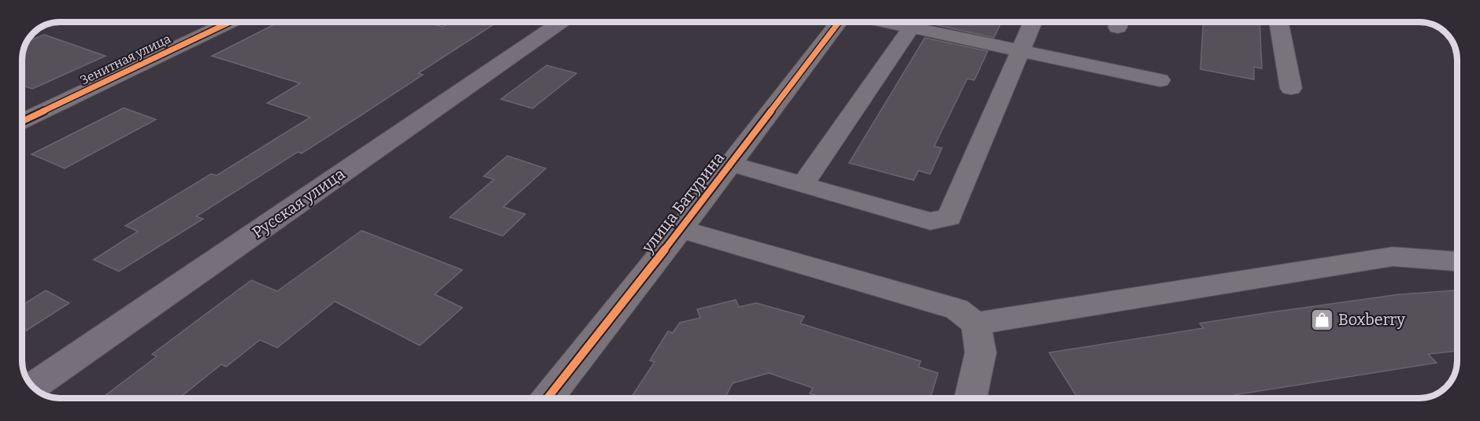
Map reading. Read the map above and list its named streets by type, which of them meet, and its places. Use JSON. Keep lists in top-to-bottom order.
{
  "streets": {
    "main road": ["Русская улица"],
    "street": ["Зенитная улица", "улица Батурина"]
  },
  "places": {
    "shop": ["Boxberry"]
  }
}
